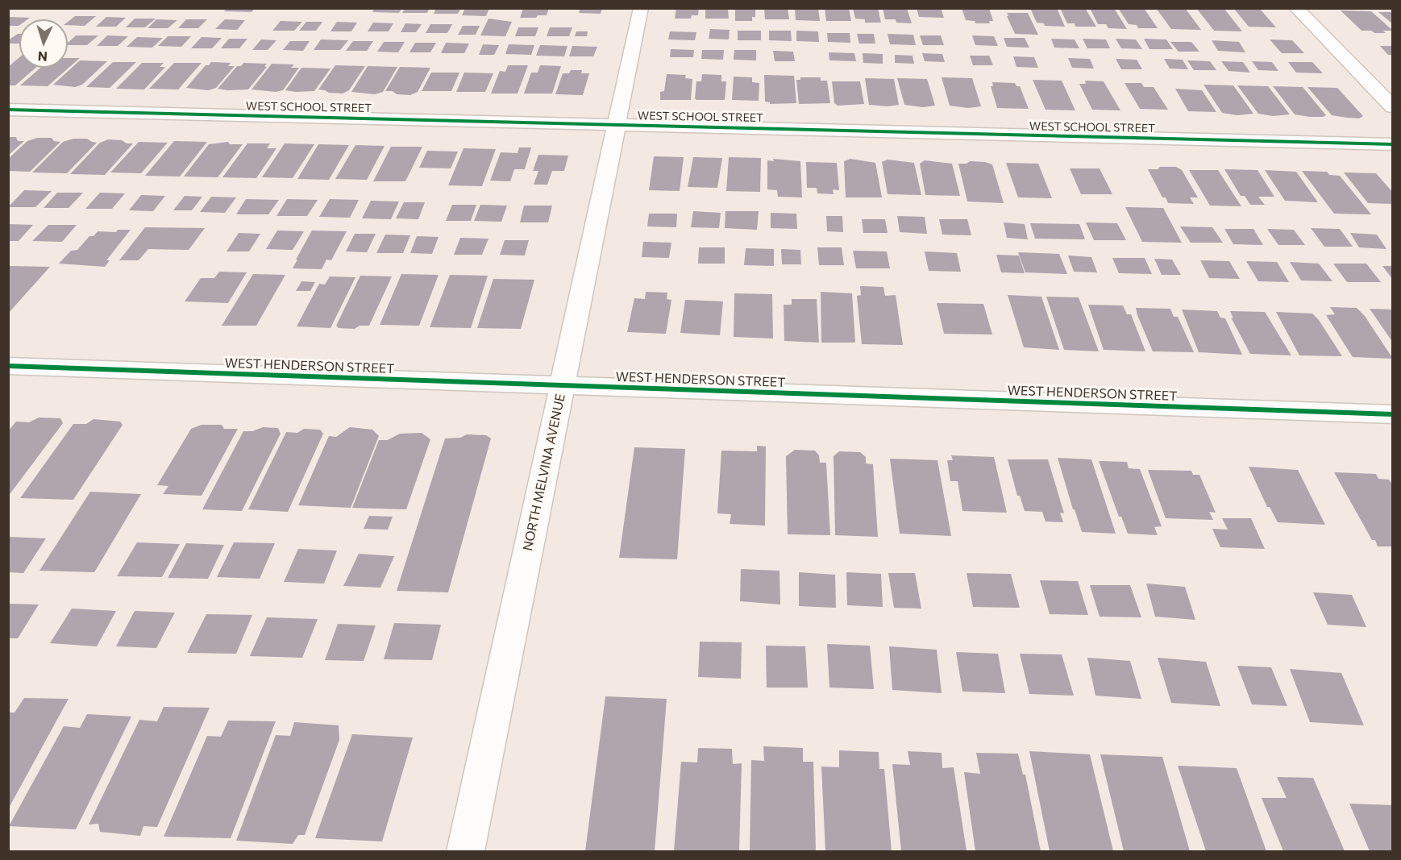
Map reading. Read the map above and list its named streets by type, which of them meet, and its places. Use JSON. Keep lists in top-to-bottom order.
{
  "streets": {
    "street": ["WEST SCHOOL STREET", "WEST HENDERSON STREET", "NORTH MELVINA AVENUE"]
  },
  "crossings": [
    ["WEST SCHOOL STREET", "NORTH MELVINA AVENUE"],
    ["WEST HENDERSON STREET", "NORTH MELVINA AVENUE"]
  ],
  "north": "bottom"
}
